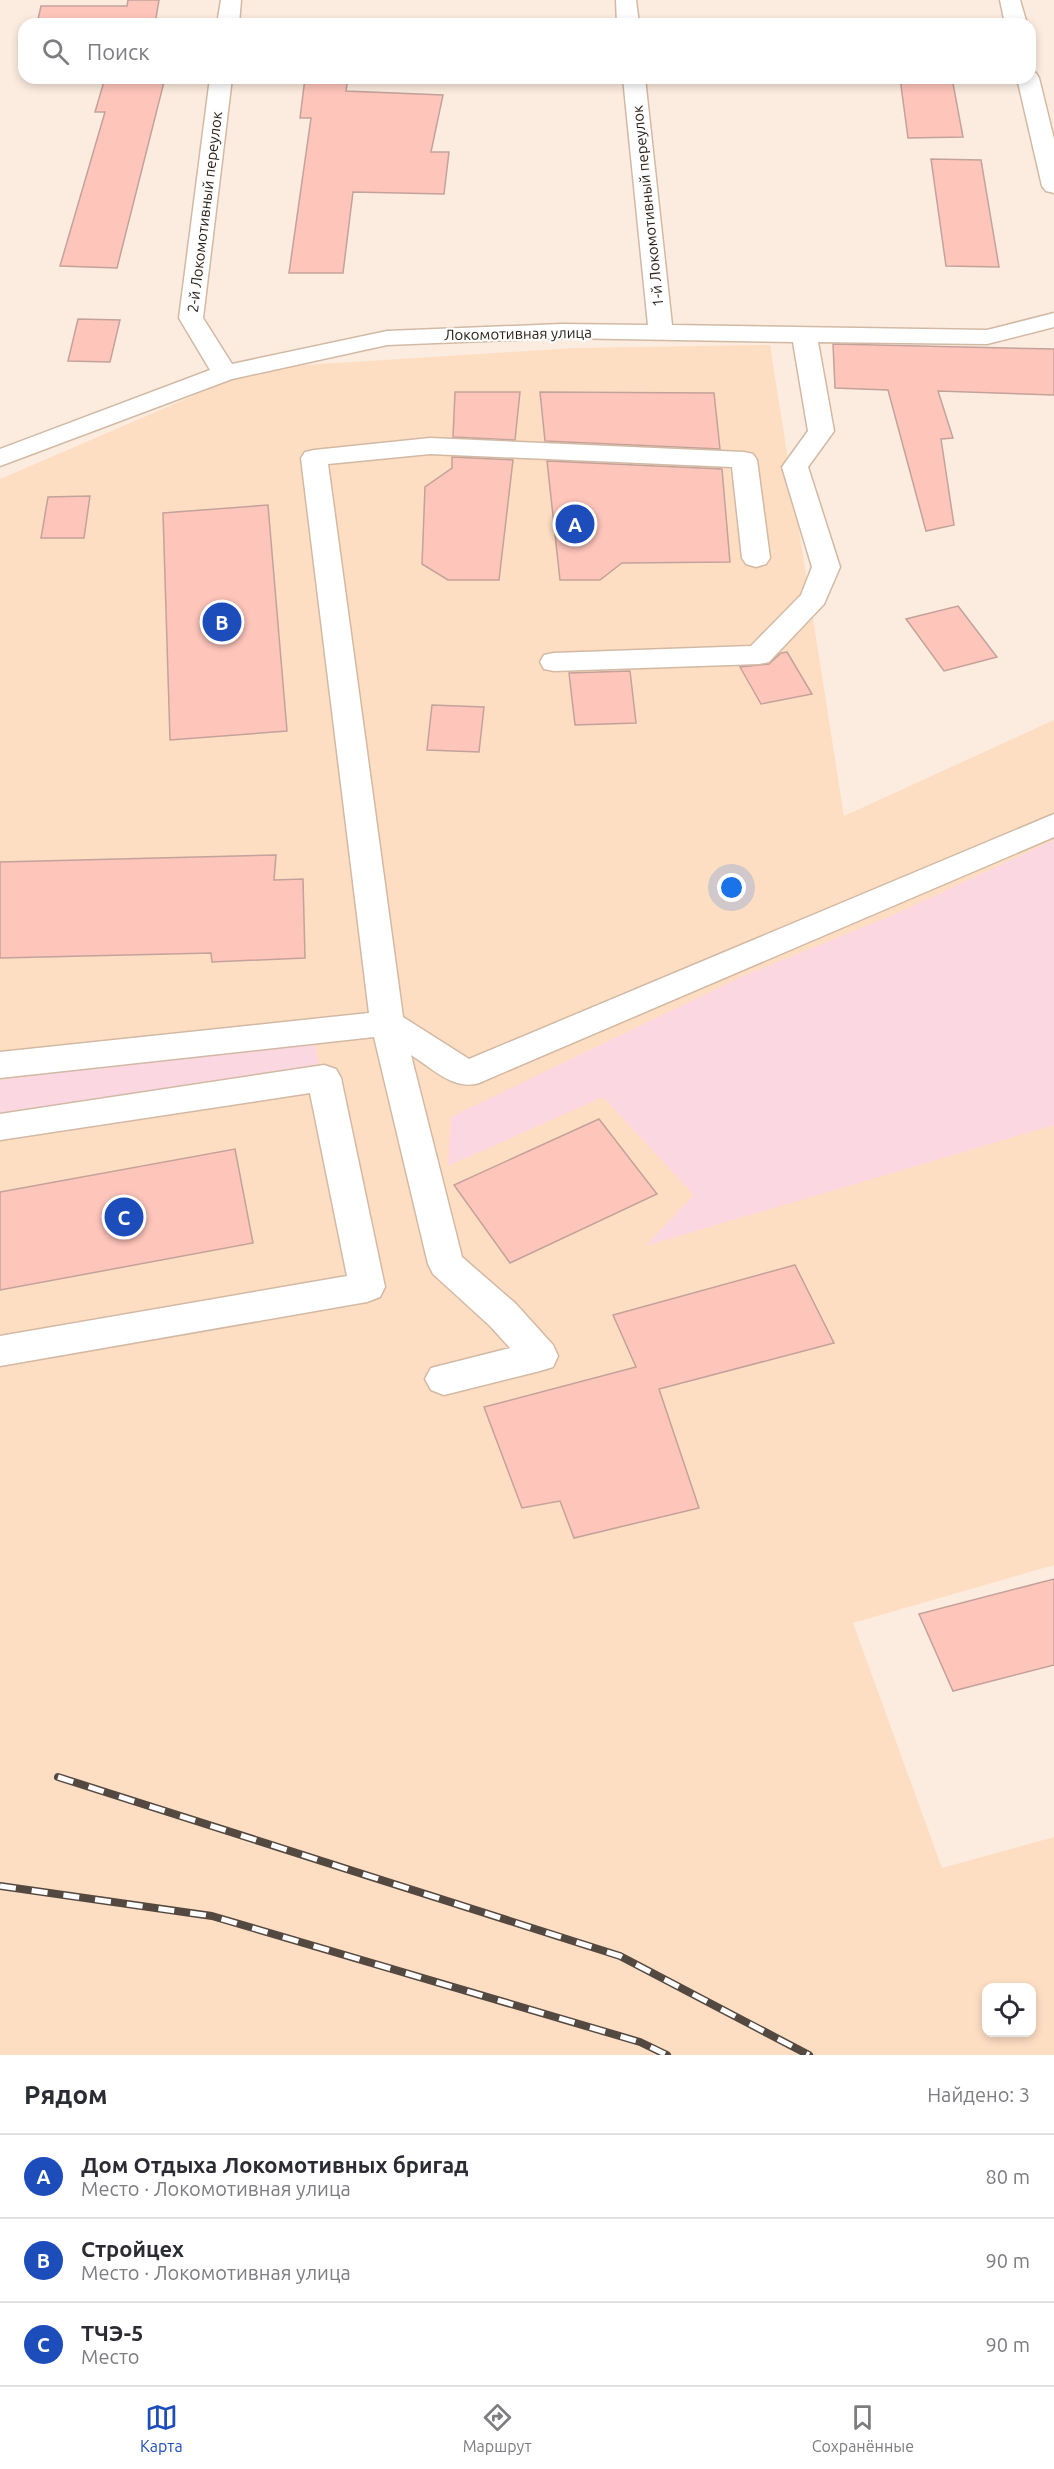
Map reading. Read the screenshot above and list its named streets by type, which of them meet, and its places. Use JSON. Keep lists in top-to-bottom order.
{
  "streets": {
    "street": ["1-й Локомотивный переулок", "2-й Локомотивный переулок", "Локомотивная улица"]
  },
  "crossings": [
    ["1-й Локомотивный переулок", "Локомотивная улица"],
    ["2-й Локомотивный переулок", "Локомотивная улица"]
  ],
  "page": {
    "search": "Поиск",
    "pins": ["A", "B", "C"],
    "heading": ["Рядом", "Найдено: 3"],
    "list": [
      {
        "mark": "A",
        "name": "Дом Отдыха Локомотивных бригад",
        "note": "Место · Локомотивная улица",
        "value": "80 m"
      },
      {
        "mark": "B",
        "name": "Стройцех",
        "note": "Место · Локомотивная улица",
        "value": "90 m"
      },
      {
        "mark": "C",
        "name": "ТЧЭ-5",
        "note": "Место",
        "value": "90 m"
      }
    ],
    "nav": ["Карта", "Маршрут", "Сохранённые"]
  }
}
